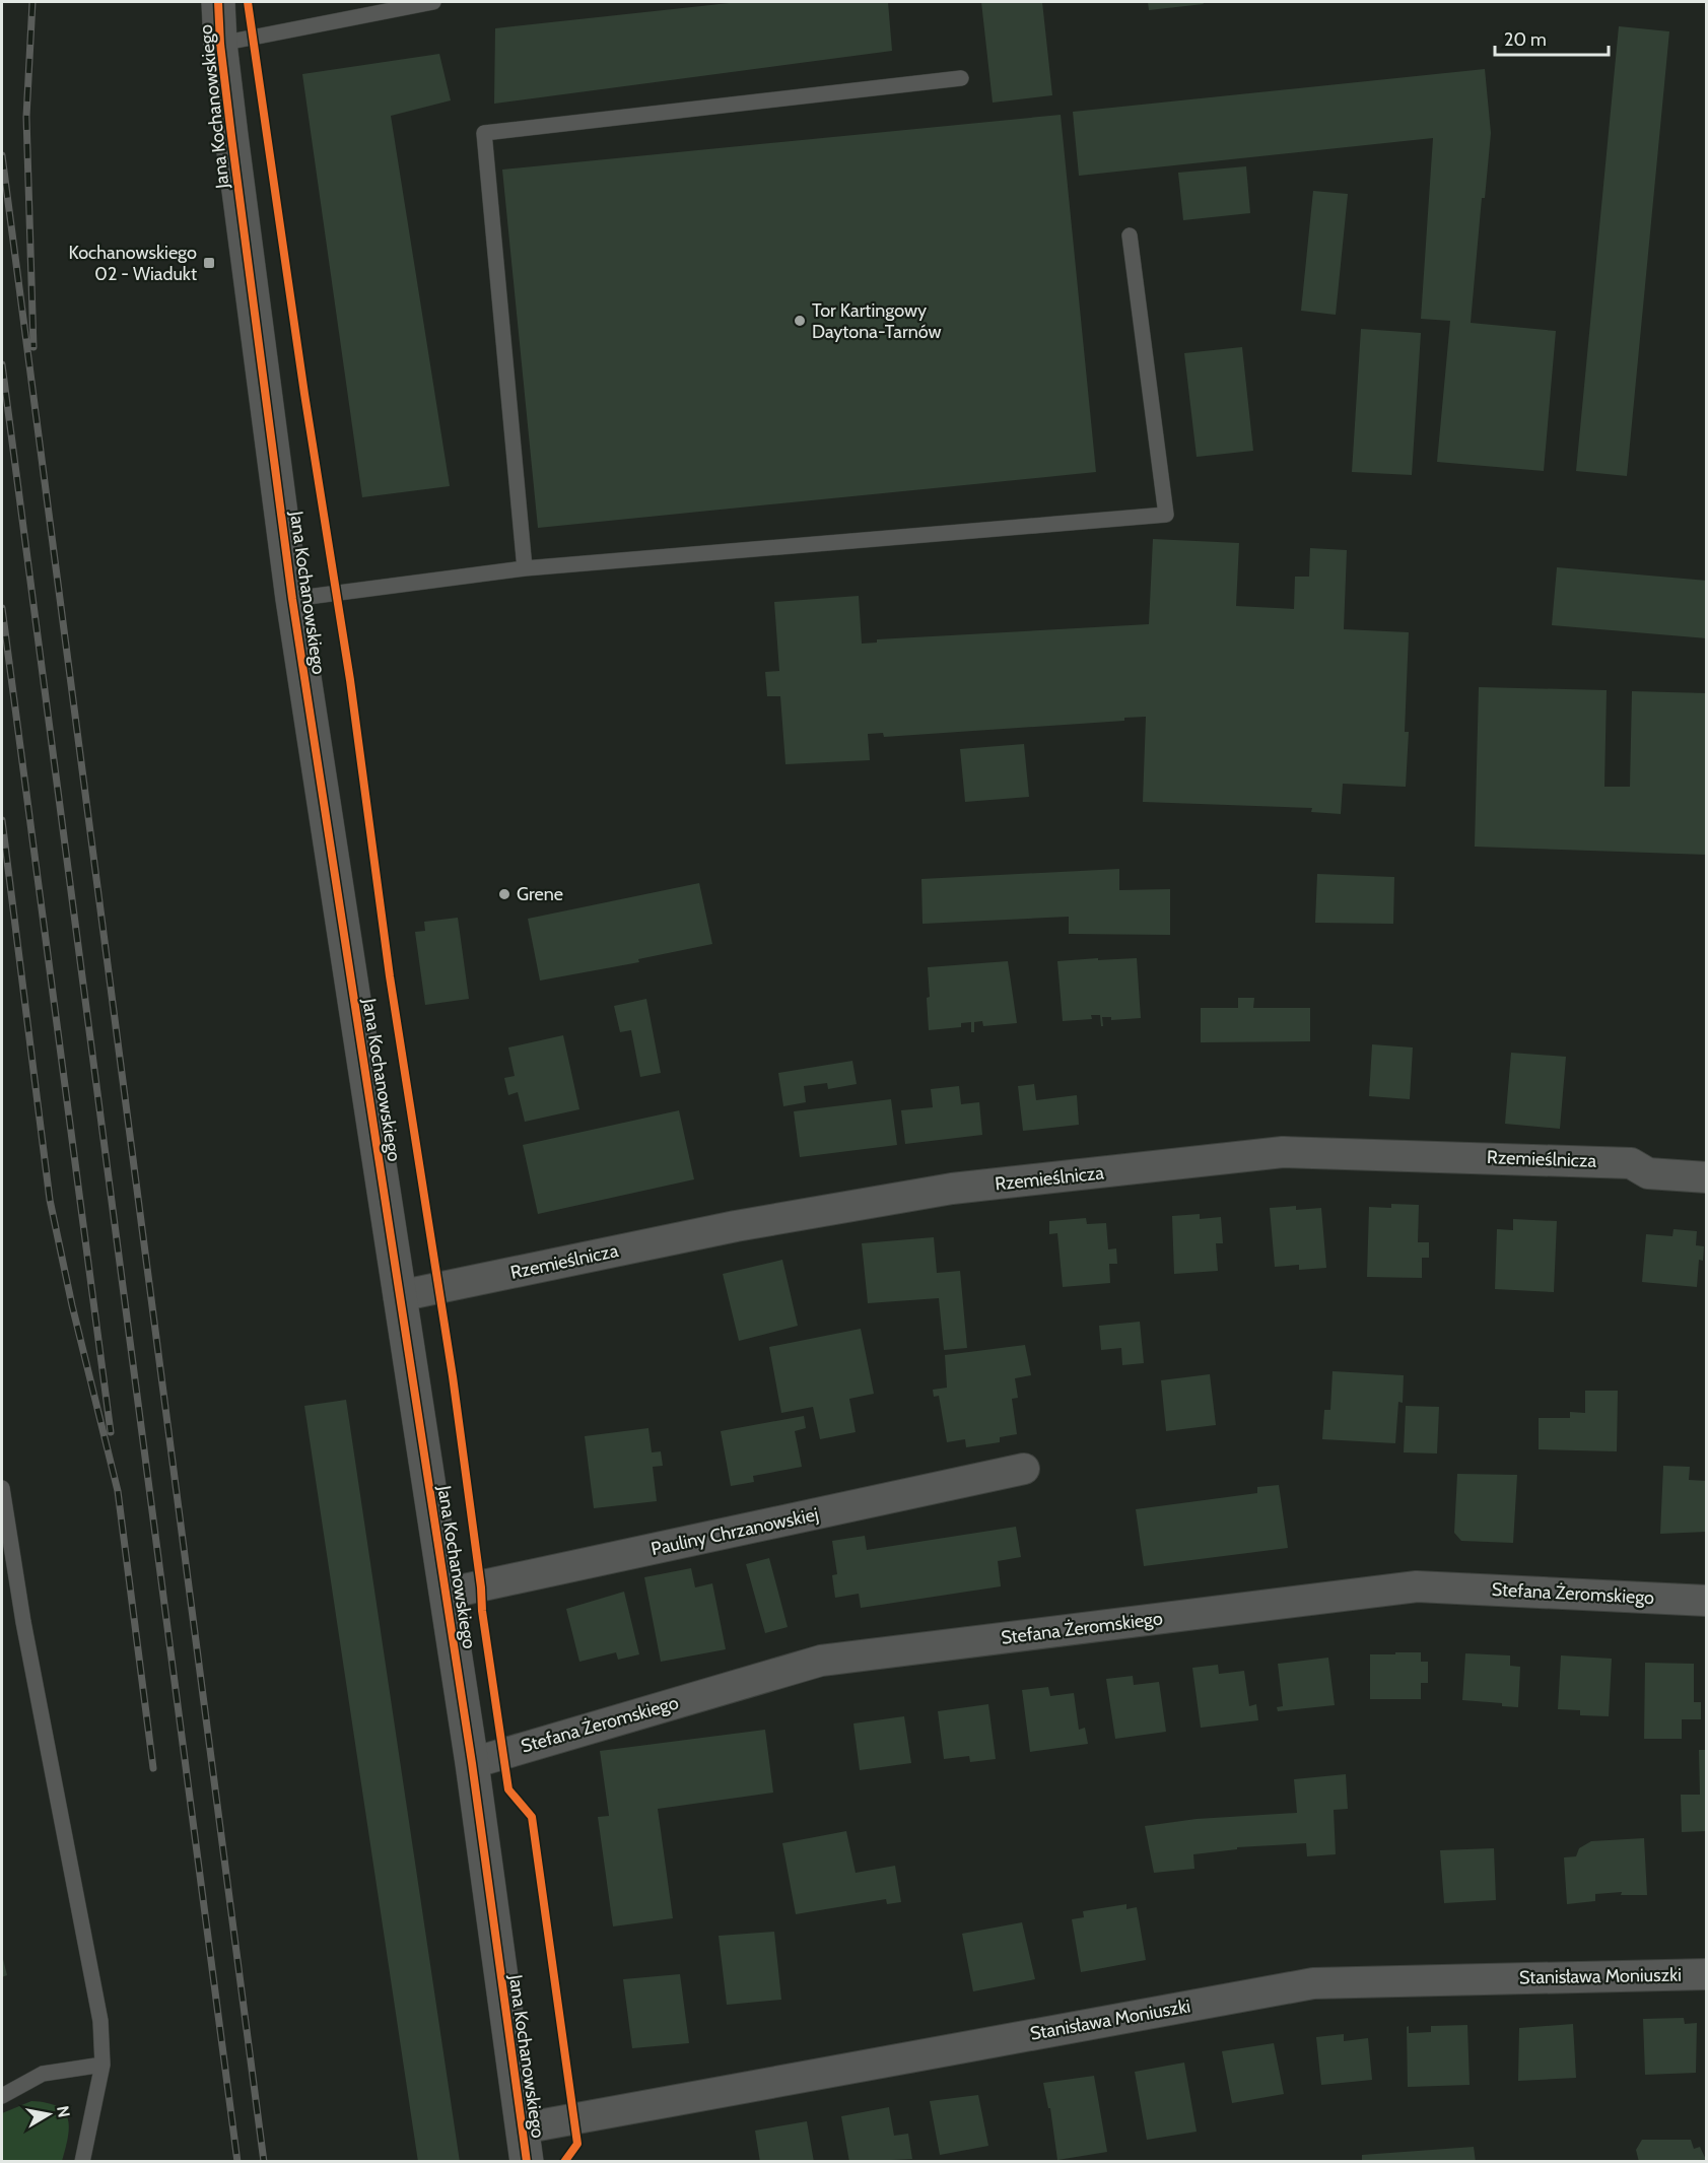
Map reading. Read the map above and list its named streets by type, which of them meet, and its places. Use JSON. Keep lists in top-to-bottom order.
{
  "streets": {
    "street": [
      "Jana Kochanowskiego",
      "Rzemieślnicza",
      "Pauliny Chrzanowskiej",
      "Stefana Żeromskiego",
      "Stanisława Moniuszki"
    ]
  },
  "crossings": [
    ["Jana Kochanowskiego", "Rzemieślnicza"],
    ["Jana Kochanowskiego", "Pauliny Chrzanowskiej"],
    ["Jana Kochanowskiego", "Stefana Żeromskiego"],
    ["Jana Kochanowskiego", "Stanisława Moniuszki"]
  ],
  "places": {
    "transit": ["Kochanowskiego 02 - Wiadukt"],
    "other": ["Tor Kartingowy Daytona-Tarnów", "Grene"]
  },
  "scale_bar": "20 m",
  "north": "right"
}
